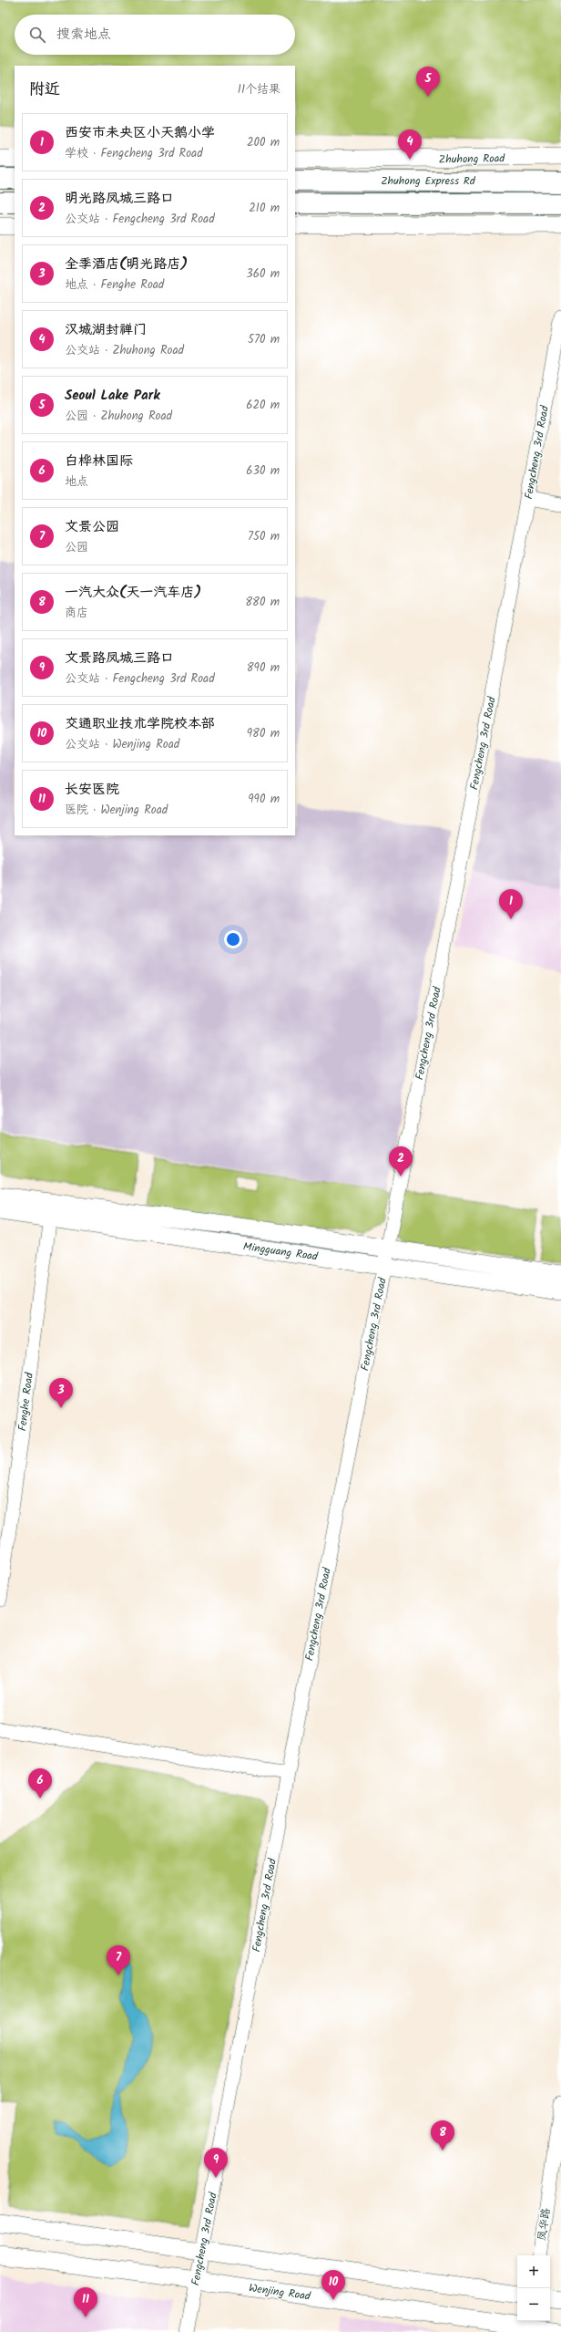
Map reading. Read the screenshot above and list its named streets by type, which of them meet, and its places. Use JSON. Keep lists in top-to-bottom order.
{
  "streets": {
    "highway": ["Zhuhong Express Rd"],
    "main road": ["Zhuhong Road", "Mingguang Road", "Wenjing Road"],
    "street": ["Fengcheng 3rd Road", "Fenghe Road", "凤华路"]
  },
  "crossings": [
    ["Fengcheng 3rd Road", "Mingguang Road"],
    ["Fengcheng 3rd Road", "Wenjing Road"],
    ["Mingguang Road", "Fenghe Road"]
  ],
  "page": {
    "search": "搜索地点",
    "heading": ["附近", "11个结果"],
    "pins": [
      "5",
      "4",
      "1",
      "2",
      "3",
      "6",
      "7",
      "8",
      "9",
      "10",
      "11"
    ],
    "list": [
      {
        "mark": "1",
        "name": "西安市未央区小天鹅小学",
        "note": "学校 · Fengcheng 3rd Road",
        "value": "200 m"
      },
      {
        "mark": "2",
        "name": "明光路凤城三路口",
        "note": "公交站 · Fengcheng 3rd Road",
        "value": "210 m"
      },
      {
        "mark": "3",
        "name": "全季酒店(明光路店)",
        "note": "地点 · Fenghe Road",
        "value": "360 m"
      },
      {
        "mark": "4",
        "name": "汉城湖封禅门",
        "note": "公交站 · Zhuhong Road",
        "value": "570 m"
      },
      {
        "mark": "5",
        "name": "Seoul Lake Park",
        "note": "公园 · Zhuhong Road",
        "value": "620 m"
      },
      {
        "mark": "6",
        "name": "白桦林国际",
        "note": "地点",
        "value": "630 m"
      },
      {
        "mark": "7",
        "name": "文景公园",
        "note": "公园",
        "value": "750 m"
      },
      {
        "mark": "8",
        "name": "一汽大众(天一汽车店)",
        "note": "商店",
        "value": "880 m"
      },
      {
        "mark": "9",
        "name": "文景路凤城三路口",
        "note": "公交站 · Fengcheng 3rd Road",
        "value": "890 m"
      },
      {
        "mark": "10",
        "name": "交通职业技术学院校本部",
        "note": "公交站 · Wenjing Road",
        "value": "980 m"
      },
      {
        "mark": "11",
        "name": "长安医院",
        "note": "医院 · Wenjing Road",
        "value": "990 m"
      }
    ],
    "map_buttons": ["+", "−"]
  }
}
